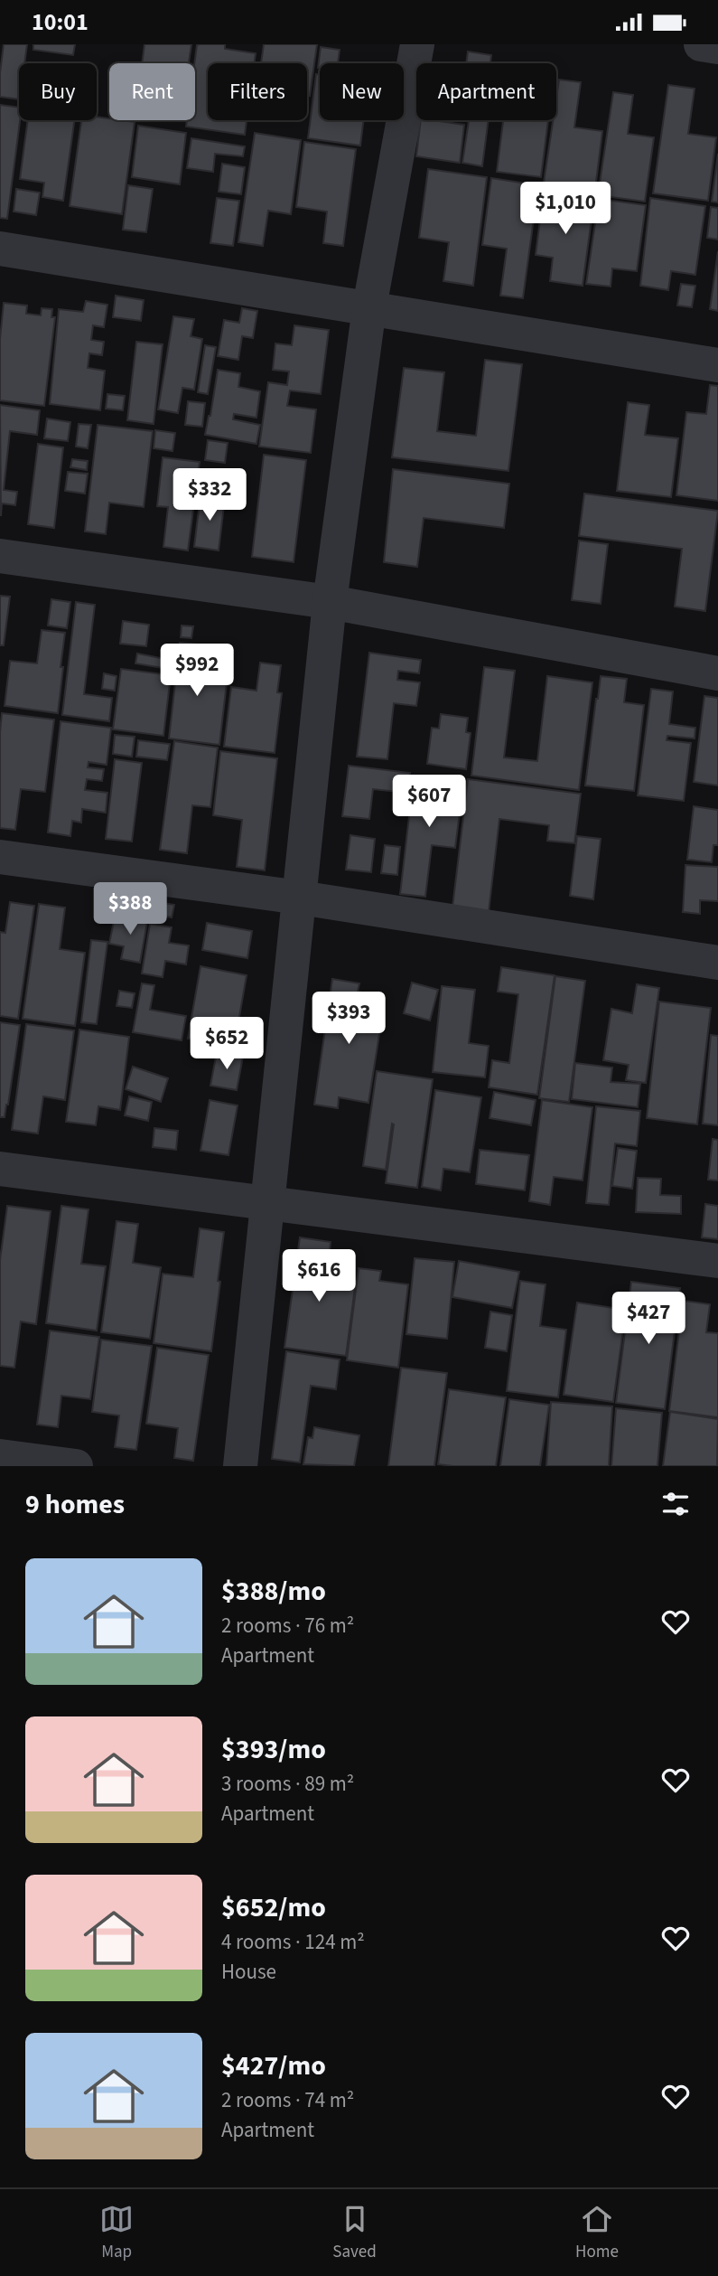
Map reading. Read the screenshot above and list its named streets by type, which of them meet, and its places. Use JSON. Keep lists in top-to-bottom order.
{
  "page": {
    "status": "10:01",
    "chip": [
      "Buy",
      "Rent",
      "Filters",
      "New",
      "Apartment"
    ],
    "price": [
      "$1,010",
      "$332",
      "$992",
      "$607",
      "$388",
      "$393",
      "$652",
      "$616",
      "$427"
    ],
    "heading": "9 homes",
    "list": [
      {
        "name": "$388/mo",
        "note": "2 rooms · 76 m² · Apartment"
      },
      {
        "name": "$393/mo",
        "note": "3 rooms · 89 m² · Apartment"
      },
      {
        "name": "$652/mo",
        "note": "4 rooms · 124 m² · House"
      },
      {
        "name": "$427/mo",
        "note": "2 rooms · 74 m² · Apartment"
      }
    ],
    "tabs": ["Map", "Saved", "Home"]
  }
}
